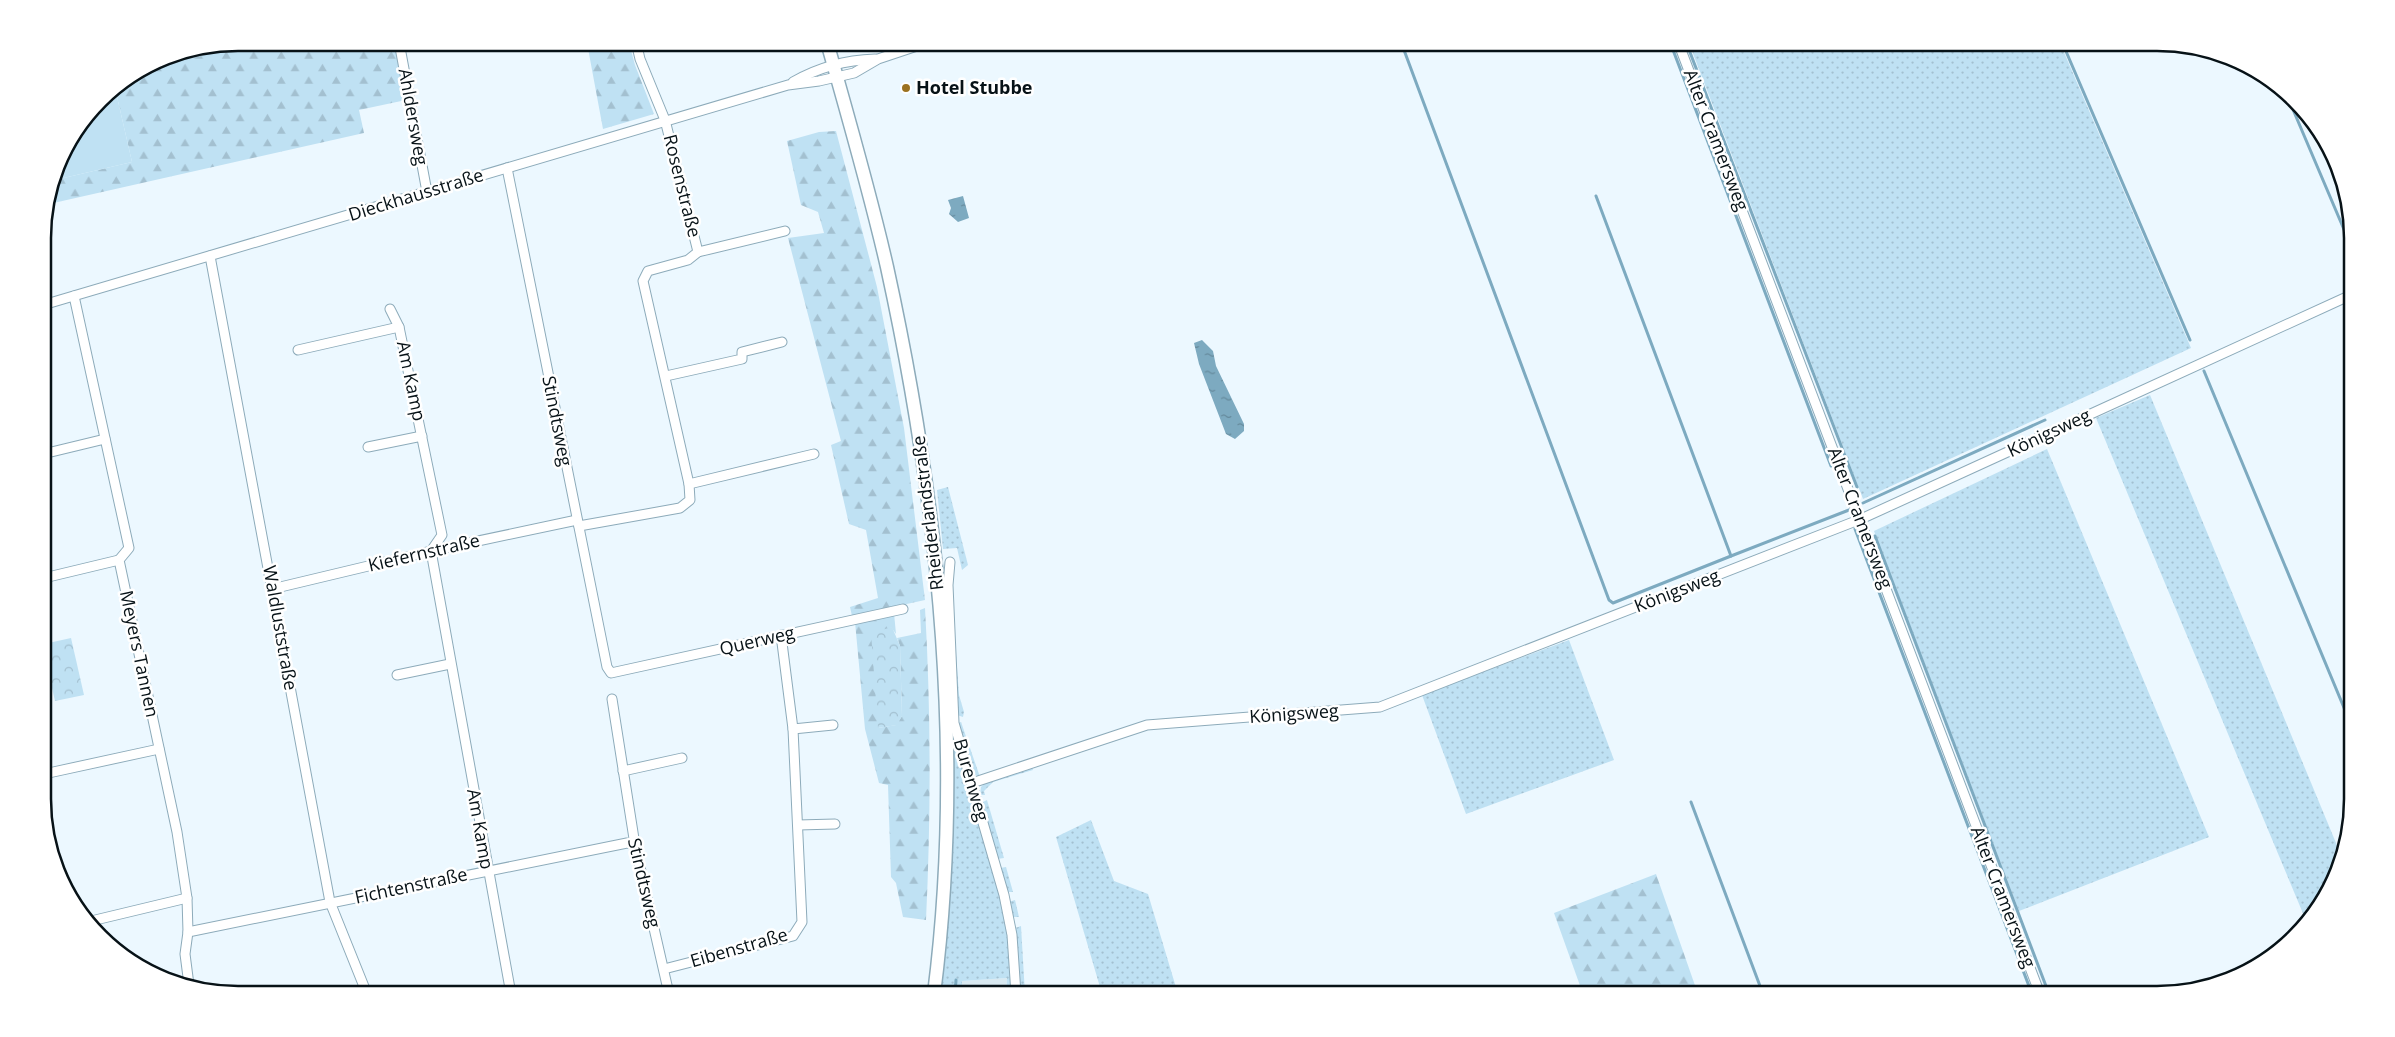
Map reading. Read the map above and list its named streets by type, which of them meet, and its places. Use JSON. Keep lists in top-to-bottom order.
{
  "streets": {
    "main road": ["Rheiderlandstraße"],
    "street": [
      "Ahldersweg",
      "Alter Cramersweg",
      "Rosenstraße",
      "Dieckhausstraße",
      "Am Kamp",
      "Stindtsweg",
      "Königsweg",
      "Kiefernstraße",
      "Waldluststraße",
      "Querweg",
      "Meyers Tannen",
      "Burenweg",
      "Fichtenstraße",
      "Eibenstraße"
    ]
  },
  "crossings": [
    ["Ahldersweg", "Dieckhausstraße"],
    ["Alter Cramersweg", "Königsweg"],
    ["Rosenstraße", "Dieckhausstraße"],
    ["Rosenstraße", "Stindtsweg"],
    ["Rosenstraße", "Kiefernstraße"],
    ["Dieckhausstraße", "Stindtsweg"],
    ["Dieckhausstraße", "Rheiderlandstraße"],
    ["Dieckhausstraße", "Waldluststraße"],
    ["Am Kamp", "Kiefernstraße"],
    ["Am Kamp", "Fichtenstraße"],
    ["Stindtsweg", "Kiefernstraße"],
    ["Stindtsweg", "Querweg"],
    ["Stindtsweg", "Fichtenstraße"],
    ["Stindtsweg", "Eibenstraße"],
    ["Königsweg", "Burenweg"],
    ["Kiefernstraße", "Waldluststraße"],
    ["Waldluststraße", "Fichtenstraße"],
    ["Querweg", "Eibenstraße"],
    ["Meyers Tannen", "Fichtenstraße"]
  ],
  "places": ["Hotel Stubbe"]
}
